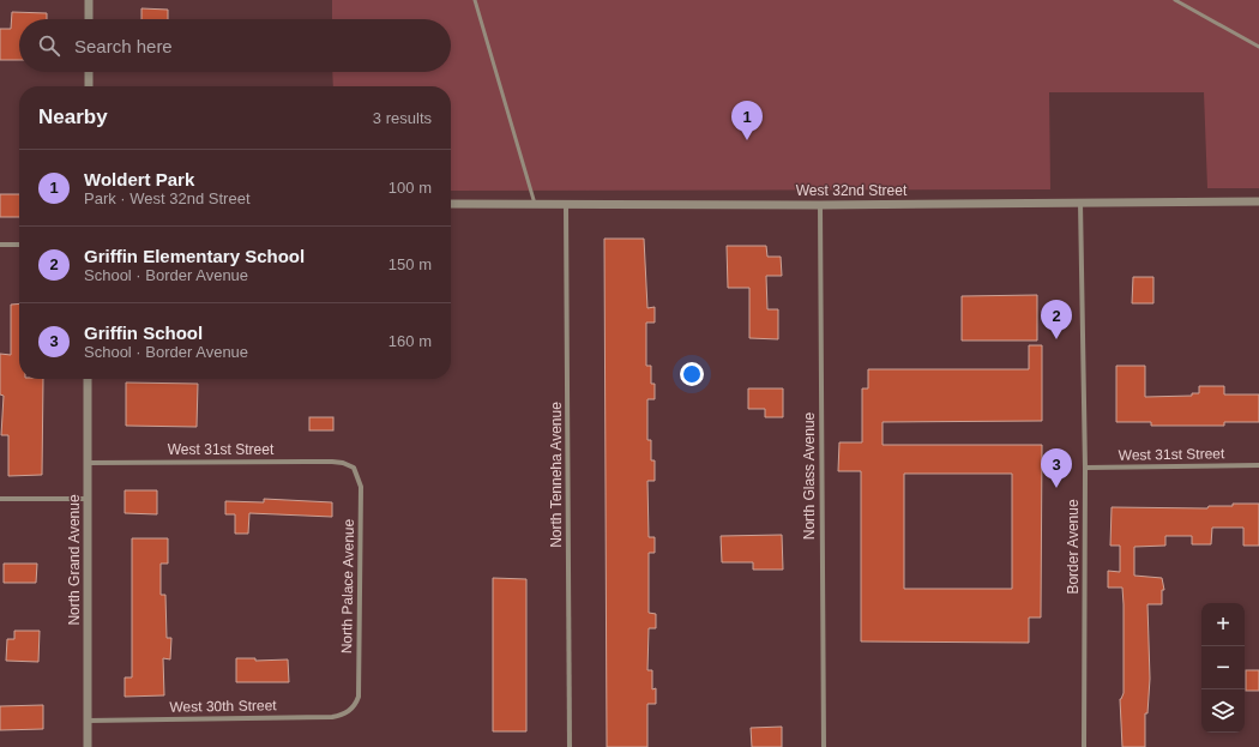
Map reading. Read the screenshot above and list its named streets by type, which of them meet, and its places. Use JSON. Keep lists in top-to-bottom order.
{
  "streets": {
    "street": [
      "West 32nd Street",
      "West 31st Street",
      "North Tenneha Avenue",
      "North Glass Avenue",
      "Border Avenue",
      "North Grand Avenue",
      "North Palace Avenue",
      "West 30th Street"
    ]
  },
  "crossings": [
    ["West 32nd Street", "North Tenneha Avenue"],
    ["West 32nd Street", "North Glass Avenue"],
    ["West 32nd Street", "Border Avenue"],
    ["West 31st Street", "Border Avenue"],
    ["West 31st Street", "North Grand Avenue"],
    ["West 31st Street", "North Palace Avenue"],
    ["North Grand Avenue", "West 30th Street"],
    ["North Palace Avenue", "West 30th Street"]
  ],
  "page": {
    "search": "Search here",
    "heading": ["Nearby", "3 results"],
    "pins": ["1", "2", "3"],
    "list": [
      {
        "mark": "1",
        "name": "Woldert Park",
        "note": "Park · West 32nd Street",
        "value": "100 m"
      },
      {
        "mark": "2",
        "name": "Griffin Elementary School",
        "note": "School · Border Avenue",
        "value": "150 m"
      },
      {
        "mark": "3",
        "name": "Griffin School",
        "note": "School · Border Avenue",
        "value": "160 m"
      }
    ],
    "map_buttons": ["+", "−"]
  }
}
